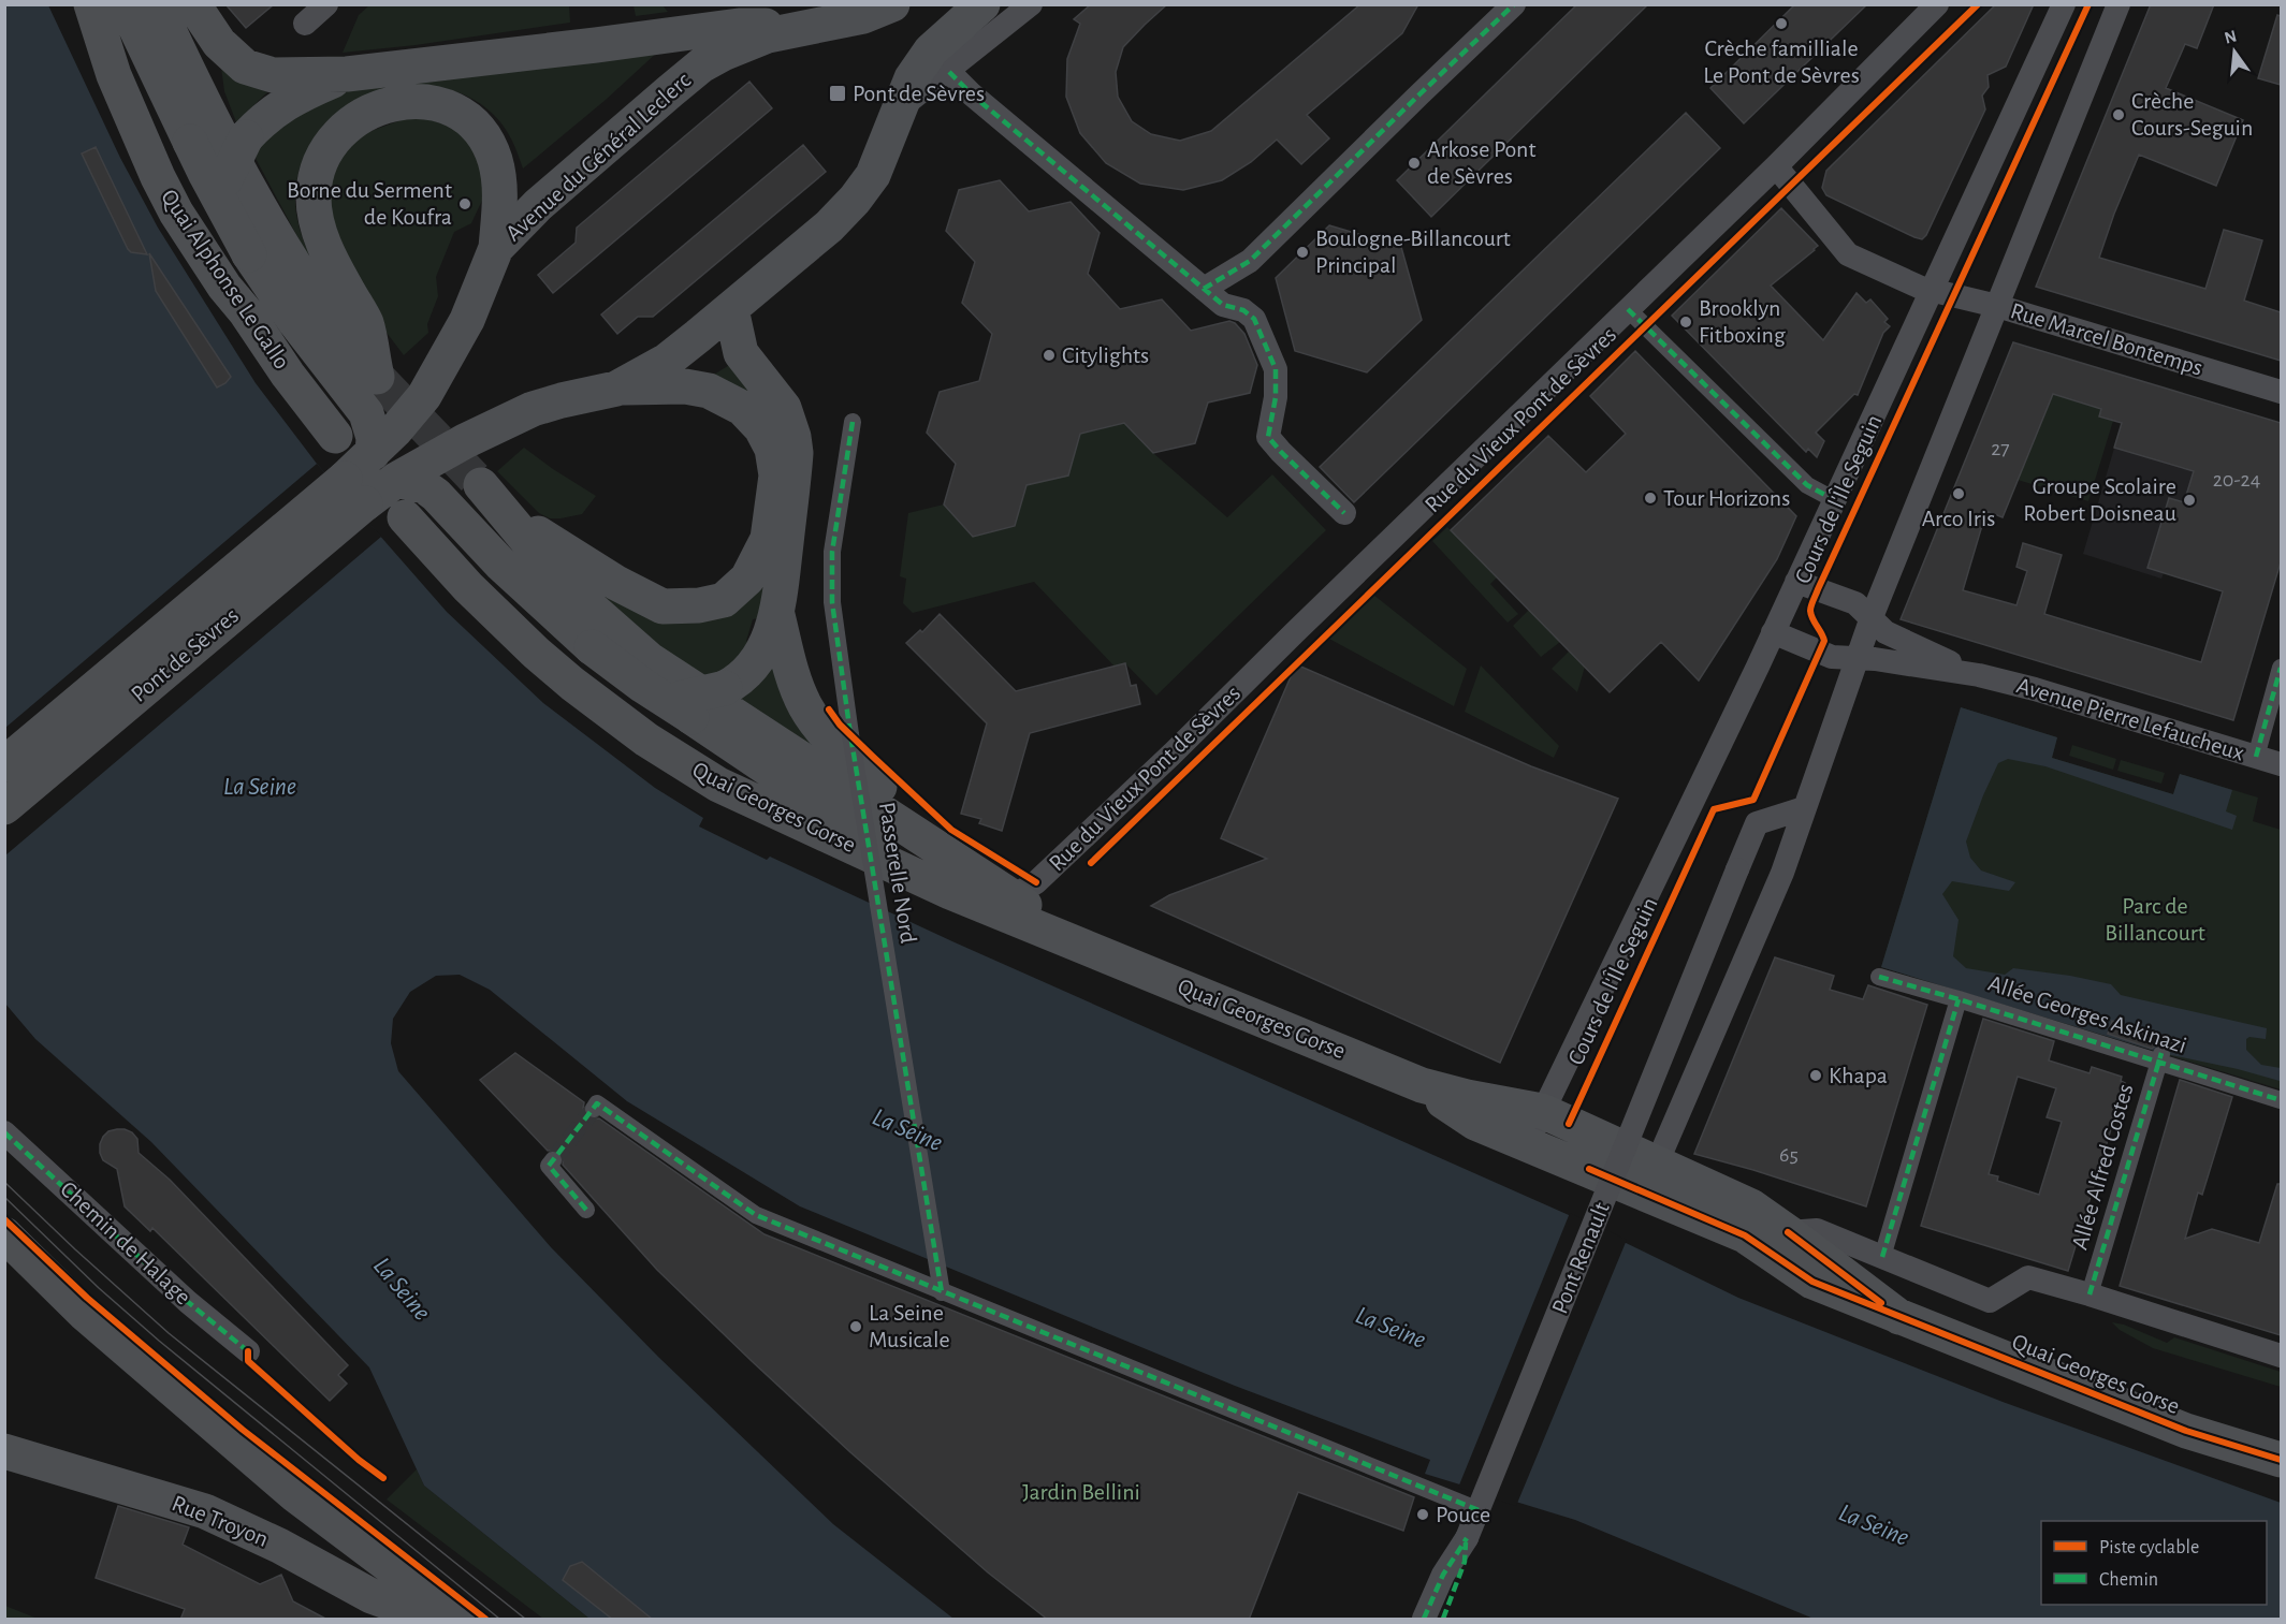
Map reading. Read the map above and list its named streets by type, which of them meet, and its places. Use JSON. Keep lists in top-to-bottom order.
{
  "streets": {
    "main road": [
      "Avenue du Général Leclerc",
      "Quai Alphonse Le Gallo",
      "Pont de Sèvres",
      "Quai Georges Gorse",
      "Rue Troyon"
    ],
    "street": [
      "Rue Marcel Bontemps",
      "Rue du Vieux Pont de Sèvres",
      "Cours de l'Île Seguin",
      "Avenue Pierre Lefaucheux",
      "Passerelle Nord",
      "Allée Georges Askinazi",
      "Allée Alfred Costes",
      "Chemin de Halage",
      "Pont Renault"
    ]
  },
  "crossings": [
    ["Avenue du Général Leclerc", "Pont de Sèvres"],
    ["Rue Marcel Bontemps", "Rue du Vieux Pont de Sèvres"],
    ["Rue Marcel Bontemps", "Cours de l'Île Seguin"],
    ["Rue du Vieux Pont de Sèvres", "Quai Georges Gorse"],
    ["Cours de l'Île Seguin", "Avenue Pierre Lefaucheux"],
    ["Cours de l'Île Seguin", "Quai Georges Gorse"],
    ["Allée Georges Askinazi", "Allée Alfred Costes"]
  ],
  "water": ["La Seine"],
  "parks": ["Parc de Billancourt", "Jardin Bellini"],
  "places": {
    "other": [
      "Crèche familliale Le Pont de Sèvres",
      "Crèche Cours-Seguin",
      "Arkose Pont de Sèvres",
      "Borne du Serment de Koufra",
      "Boulogne-Billancourt Principal",
      "Brooklyn Fitboxing",
      "Citylights",
      "Arco Iris",
      "Tour Horizons",
      "Groupe Scolaire Robert Doisneau",
      "Khapa",
      "La Seine Musicale",
      "Pouce"
    ],
    "transit": ["Pont de Sèvres"]
  },
  "house_numbers": ["27", "20-24", "65"],
  "legend": ["Piste cyclable", "Chemin"],
  "north": "top"
}
